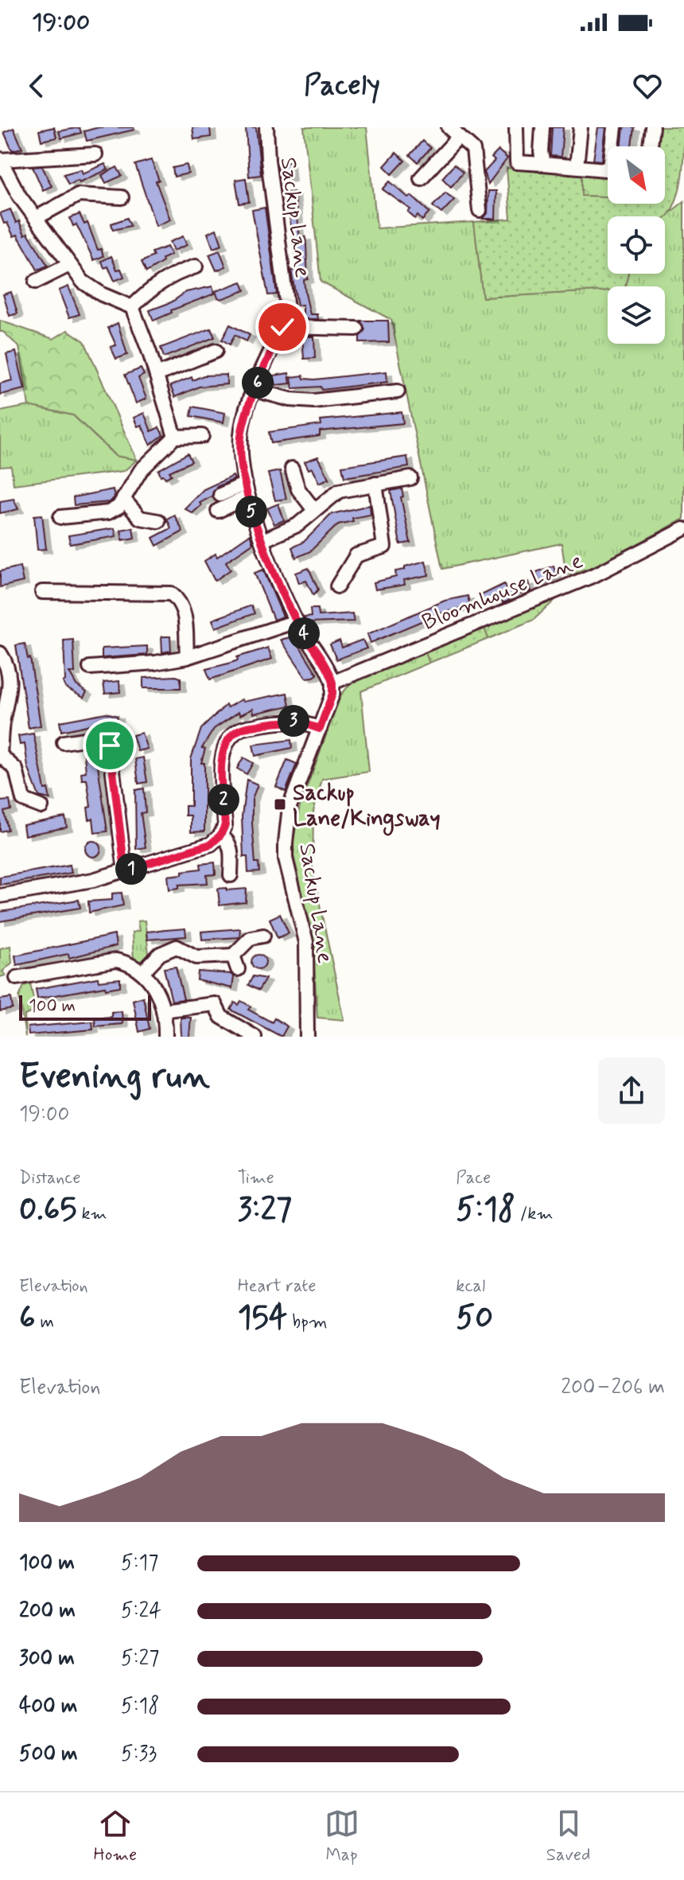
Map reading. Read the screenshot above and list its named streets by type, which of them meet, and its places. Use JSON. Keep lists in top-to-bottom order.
{
  "streets": {
    "street": ["Sackup Lane", "Bloomhouse Lane"]
  },
  "crossings": [
    ["Sackup Lane", "Bloomhouse Lane"]
  ],
  "places": {
    "transit": ["Sackup Lane/Kingsway"]
  },
  "scale_bar": "100 m",
  "north": "bottom right",
  "page": {
    "status": "19:00",
    "header": "Pacely",
    "pins": [
      "6",
      "5",
      "4",
      "3",
      "2",
      "1"
    ],
    "scale": "100 m",
    "heading": ["Evening run", "19:00"],
    "stats": [
      ["Distance", "0.65 km"],
      ["Time", "3:27"],
      ["Pace", "5:18 /km"],
      ["Elevation", "6 m"],
      ["Heart rate", "154 bpm"],
      ["kcal", "50"]
    ],
    "chart": ["Elevation", "200–206 m"],
    "list": [
      {
        "name": "100 m",
        "note": "5:17"
      },
      {
        "name": "200 m",
        "note": "5:24"
      },
      {
        "name": "300 m",
        "note": "5:27"
      },
      {
        "name": "400 m",
        "note": "5:18"
      },
      {
        "name": "500 m",
        "note": "5:33"
      }
    ],
    "tabs": ["Home", "Map", "Saved"]
  }
}
